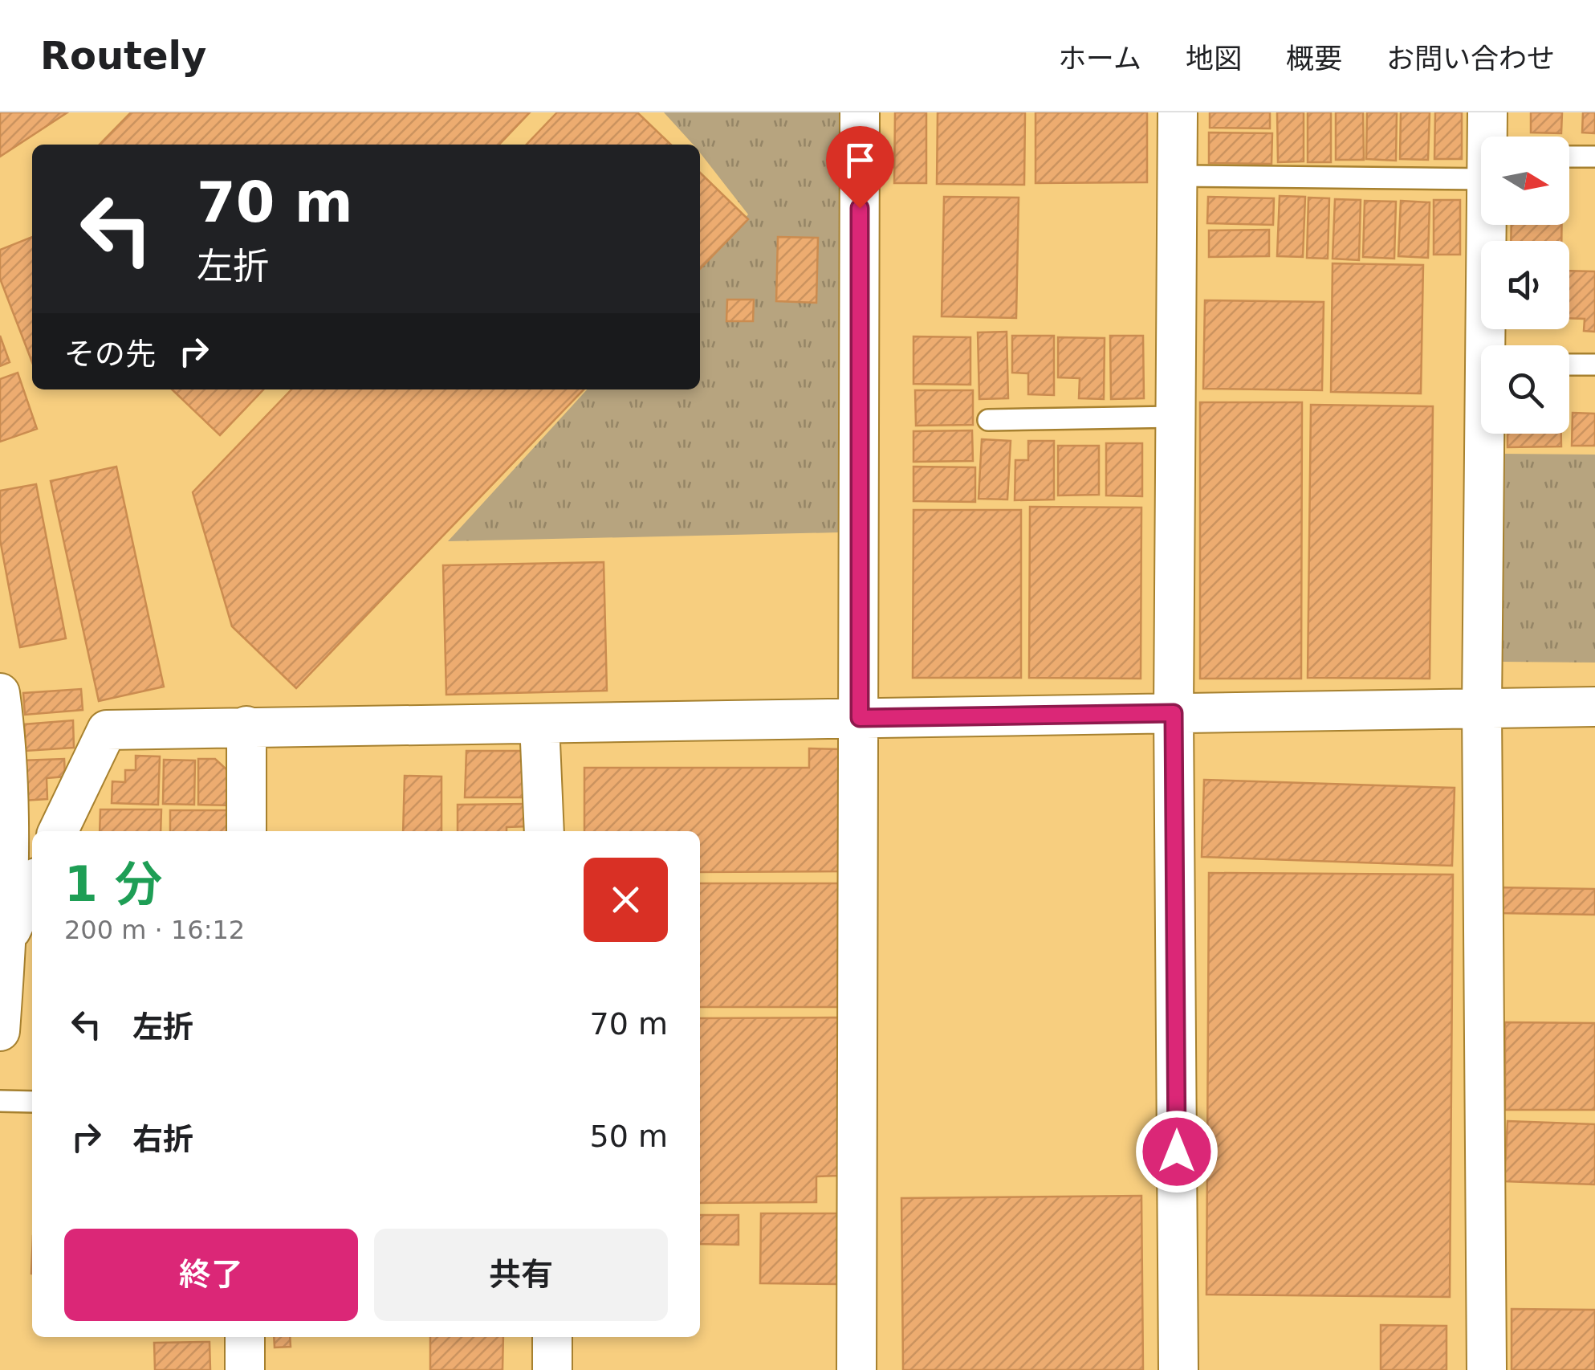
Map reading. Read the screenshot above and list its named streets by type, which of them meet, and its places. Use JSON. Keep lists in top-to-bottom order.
{
  "north": "right",
  "page": {
    "header": "Routely",
    "nav": [
      "ホーム",
      "地図",
      "概要",
      "お問い合わせ"
    ],
    "turn": ["70 m", "左折"],
    "then": "その先",
    "heading": ["1 分", "200 m · 16:12"],
    "list": [
      {
        "name": "左折",
        "value": "70 m"
      },
      {
        "name": "右折",
        "value": "50 m"
      }
    ],
    "buttons": ["終了", "共有"]
  }
}
